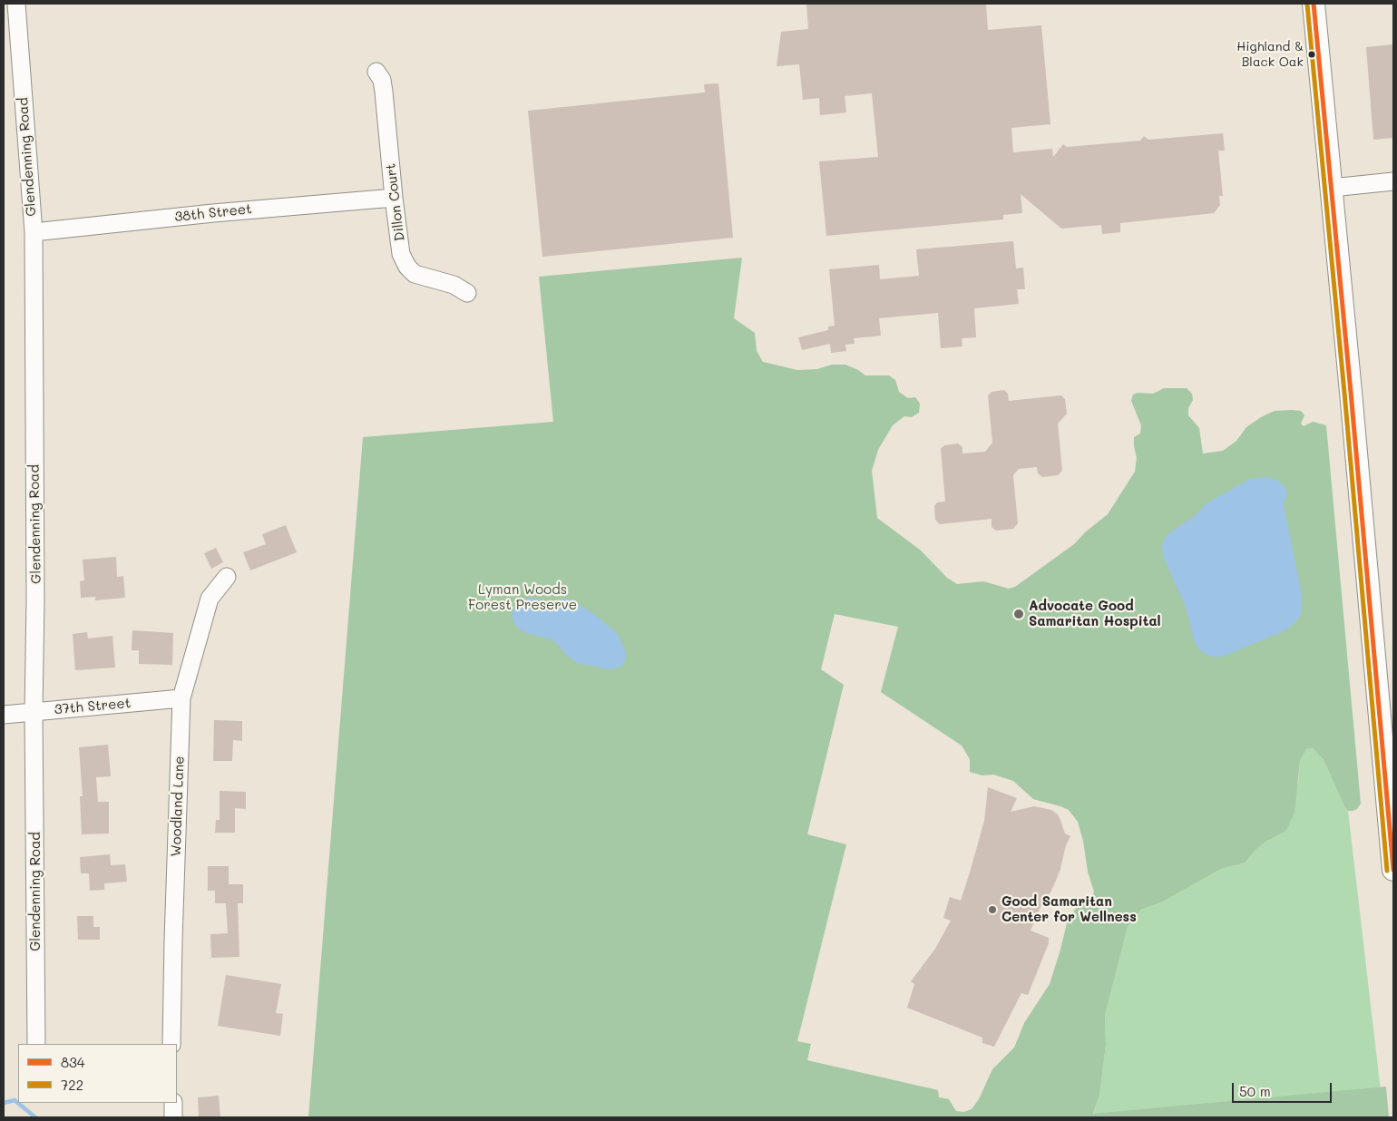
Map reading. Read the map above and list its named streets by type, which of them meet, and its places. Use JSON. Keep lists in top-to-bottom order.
{
  "streets": {
    "street": [
      "Glendenning Road",
      "Dillon Court",
      "38th Street",
      "37th Street",
      "Woodland Lane"
    ]
  },
  "crossings": [
    ["Glendenning Road", "38th Street"],
    ["Glendenning Road", "37th Street"],
    ["Dillon Court", "38th Street"],
    ["37th Street", "Woodland Lane"]
  ],
  "parks": ["Lyman Woods Forest Preserve"],
  "places": ["Highland & Black Oak", "Advocate Good Samaritan Hospital", "Good Samaritan Center for Wellness"],
  "lines": ["transit line 834", "transit line 722"],
  "legend": ["834", "722"],
  "scale_bar": "50 m"
}
